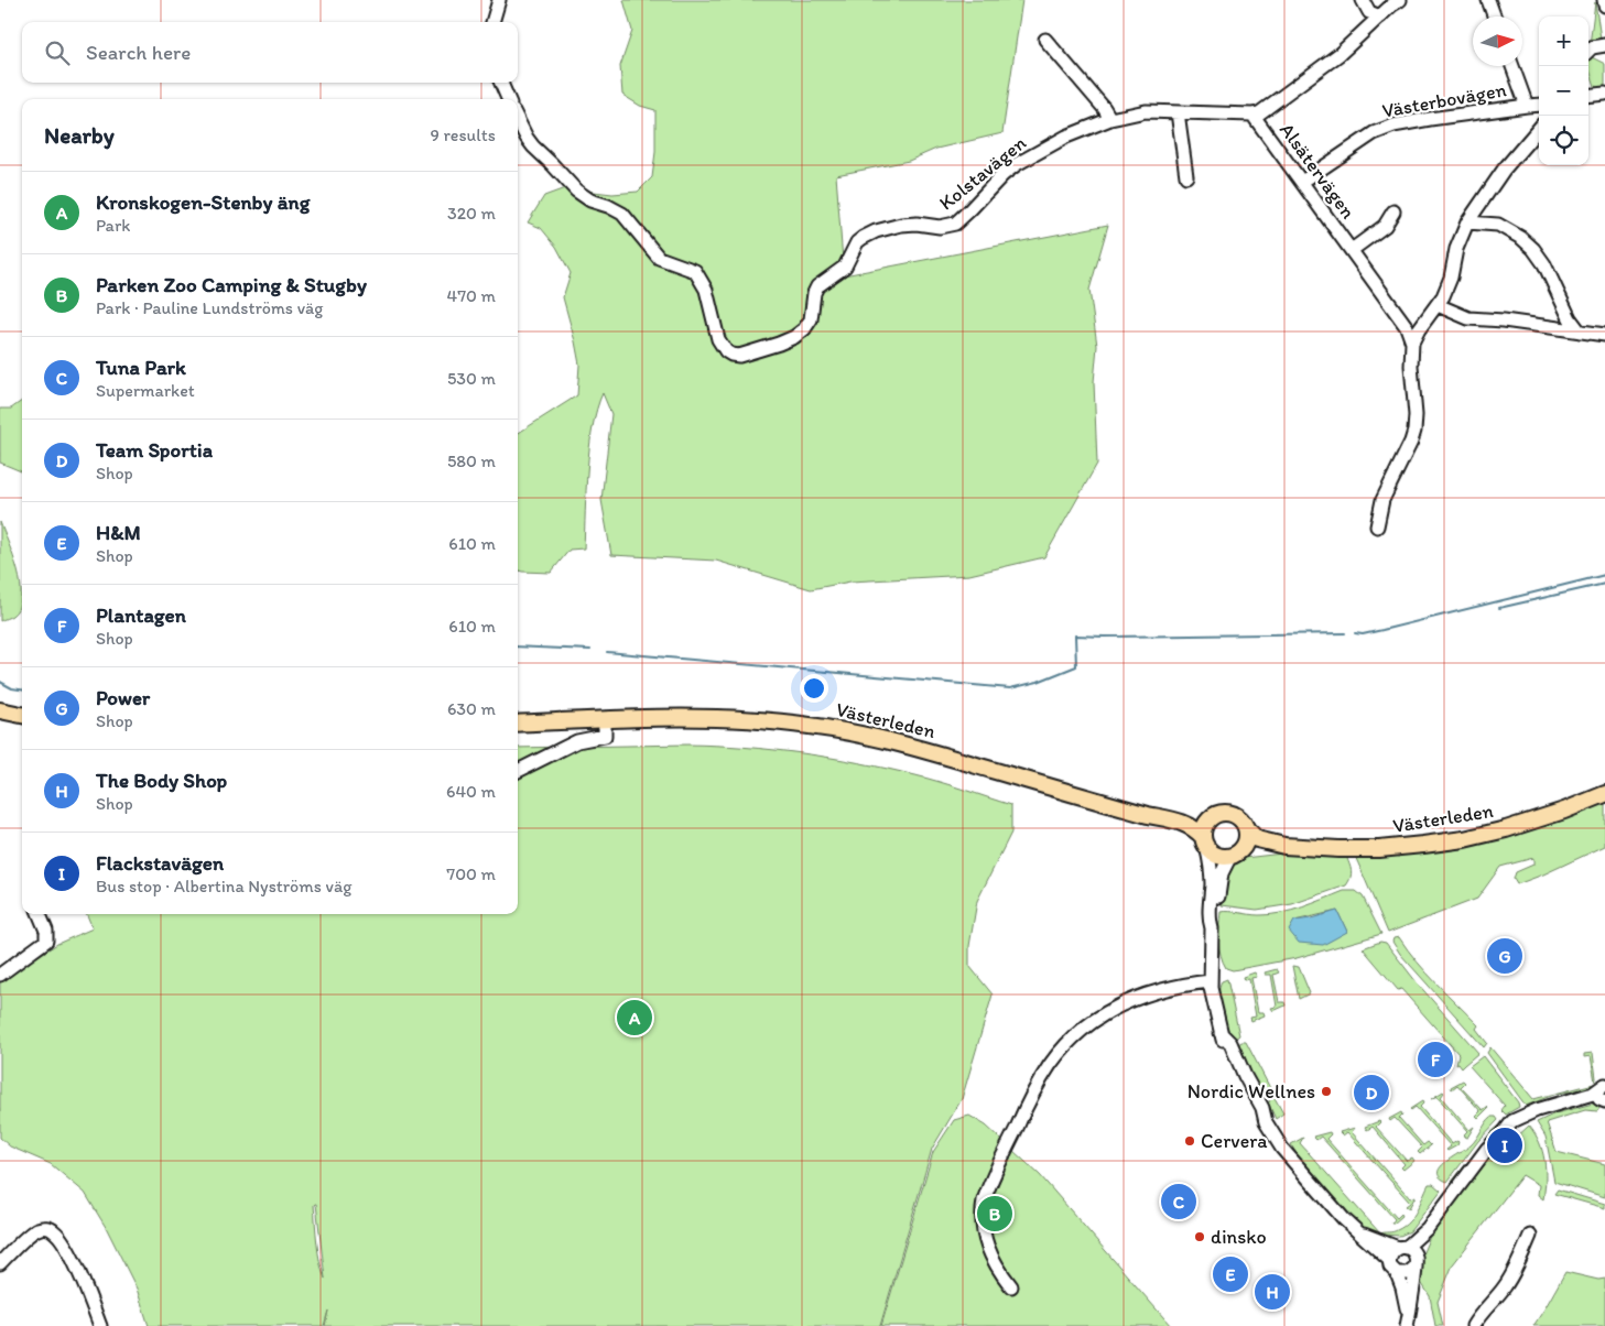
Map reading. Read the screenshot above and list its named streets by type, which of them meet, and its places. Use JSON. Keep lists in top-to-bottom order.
{
  "streets": {
    "main road": ["Västerleden"],
    "street": ["Västerbovägen", "Alsätervägen", "Kolstavägen"]
  },
  "crossings": [
    ["Västerbovägen", "Alsätervägen"],
    ["Alsätervägen", "Kolstavägen"]
  ],
  "places": ["Nordic Wellnes", "Cervera", "dinsko"],
  "north": "right",
  "page": {
    "map_buttons": ["+", "−"],
    "search": "Search here",
    "heading": ["Nearby", "9 results"],
    "list": [
      {
        "mark": "A",
        "name": "Kronskogen-Stenby äng",
        "note": "Park",
        "value": "320 m"
      },
      {
        "mark": "B",
        "name": "Parken Zoo Camping & Stugby",
        "note": "Park · Pauline Lundströms väg",
        "value": "470 m"
      },
      {
        "mark": "C",
        "name": "Tuna Park",
        "note": "Supermarket",
        "value": "530 m"
      },
      {
        "mark": "D",
        "name": "Team Sportia",
        "note": "Shop",
        "value": "580 m"
      },
      {
        "mark": "E",
        "name": "H&M",
        "note": "Shop",
        "value": "610 m"
      },
      {
        "mark": "F",
        "name": "Plantagen",
        "note": "Shop",
        "value": "610 m"
      },
      {
        "mark": "G",
        "name": "Power",
        "note": "Shop",
        "value": "630 m"
      },
      {
        "mark": "H",
        "name": "The Body Shop",
        "note": "Shop",
        "value": "640 m"
      },
      {
        "mark": "I",
        "name": "Flackstavägen",
        "note": "Bus stop · Albertina Nyströms väg",
        "value": "700 m"
      }
    ],
    "pins": [
      "G",
      "A",
      "F",
      "D",
      "I",
      "C",
      "B",
      "E",
      "H"
    ]
  }
}
